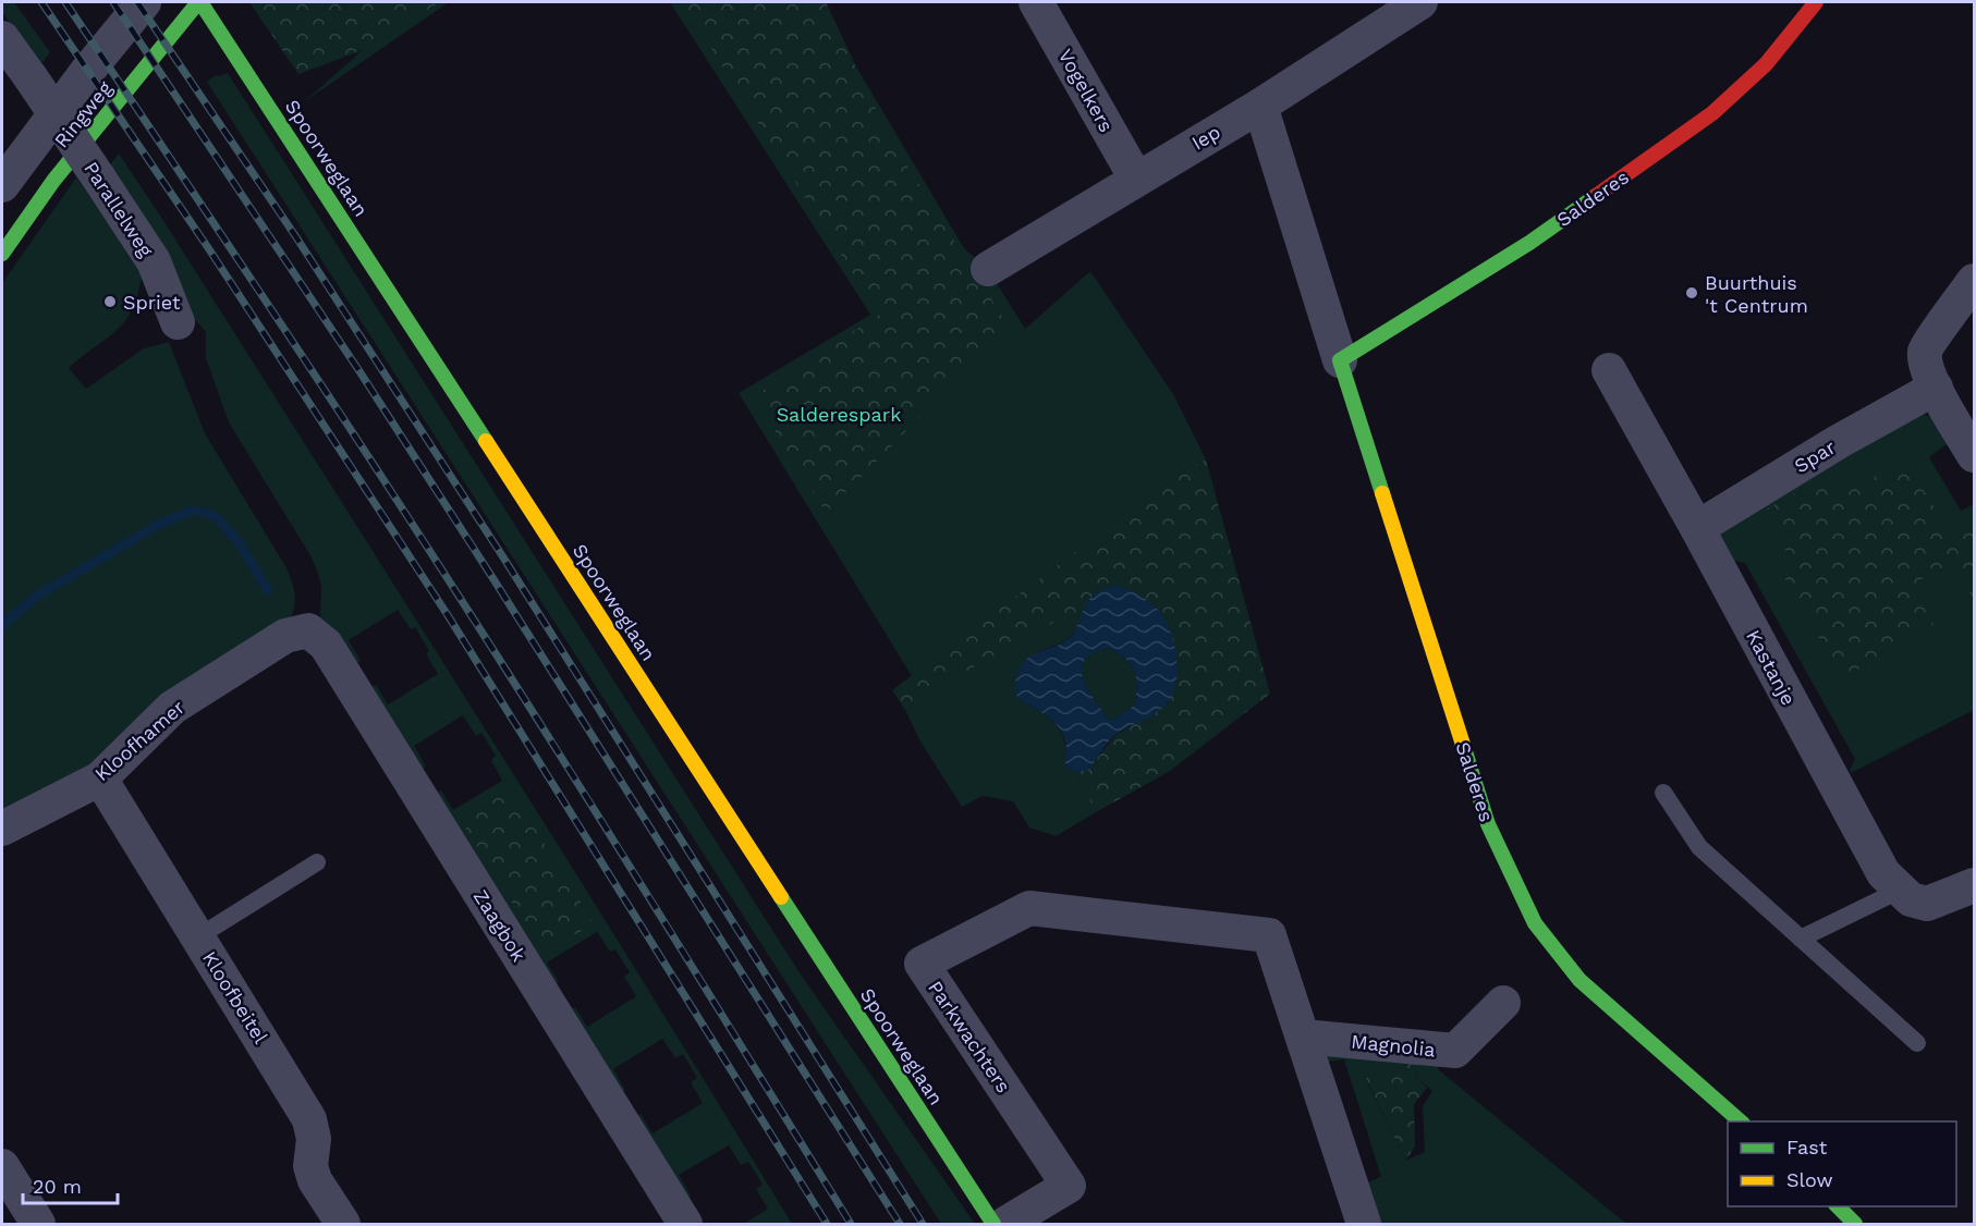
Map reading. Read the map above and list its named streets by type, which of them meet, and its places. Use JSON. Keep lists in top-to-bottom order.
{
  "streets": {
    "street": [
      "Vogelkers",
      "Ringweg",
      "Iep",
      "Spoorweglaan",
      "Salderes",
      "Parallelweg",
      "Spar",
      "Kastanje",
      "Kloofhamer",
      "Zaagbok",
      "Kloofbeitel",
      "Parkwachters",
      "Magnolia"
    ]
  },
  "crossings": [
    ["Vogelkers", "Iep"],
    ["Ringweg", "Spoorweglaan"],
    ["Iep", "Salderes"],
    ["Spar", "Kastanje"],
    ["Kloofhamer", "Zaagbok"],
    ["Kloofhamer", "Kloofbeitel"],
    ["Parkwachters", "Magnolia"]
  ],
  "parks": ["Salderespark"],
  "places": ["Buurthuis 't Centrum", "Spriet"],
  "legend": ["Fast", "Slow"],
  "scale_bar": "20 m"
}
